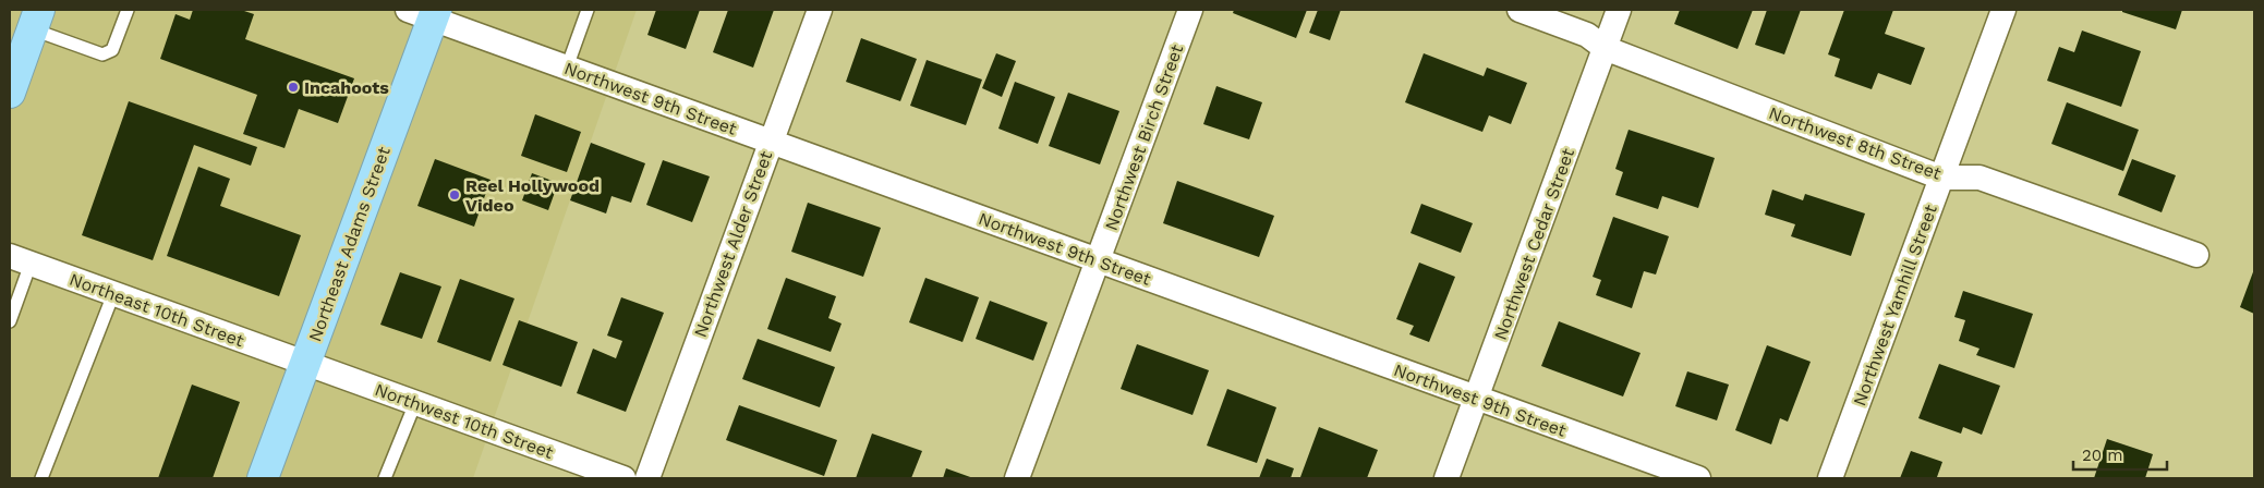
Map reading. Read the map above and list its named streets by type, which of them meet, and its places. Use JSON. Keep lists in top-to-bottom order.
{
  "streets": {
    "highway": ["Northeast Adams Street"],
    "street": [
      "Northwest 9th Street",
      "Northwest Birch Street",
      "Northwest 8th Street",
      "Northwest Alder Street",
      "Northwest Cedar Street",
      "Northwest Yamhill Street",
      "Northeast 10th Street",
      "Northwest 10th Street"
    ]
  },
  "crossings": [
    ["Northwest 9th Street", "Northwest Birch Street"],
    ["Northwest 9th Street", "Northeast Adams Street"],
    ["Northwest 9th Street", "Northwest Alder Street"],
    ["Northwest 9th Street", "Northwest Cedar Street"],
    ["Northwest 8th Street", "Northwest Cedar Street"],
    ["Northwest 8th Street", "Northwest Yamhill Street"],
    ["Northeast Adams Street", "Northeast 10th Street"],
    ["Northeast Adams Street", "Northwest 10th Street"],
    ["Northeast 10th Street", "Northwest 10th Street"]
  ],
  "places": ["Incahoots", "Reel Hollywood Video"],
  "scale_bar": "20 m"
}
